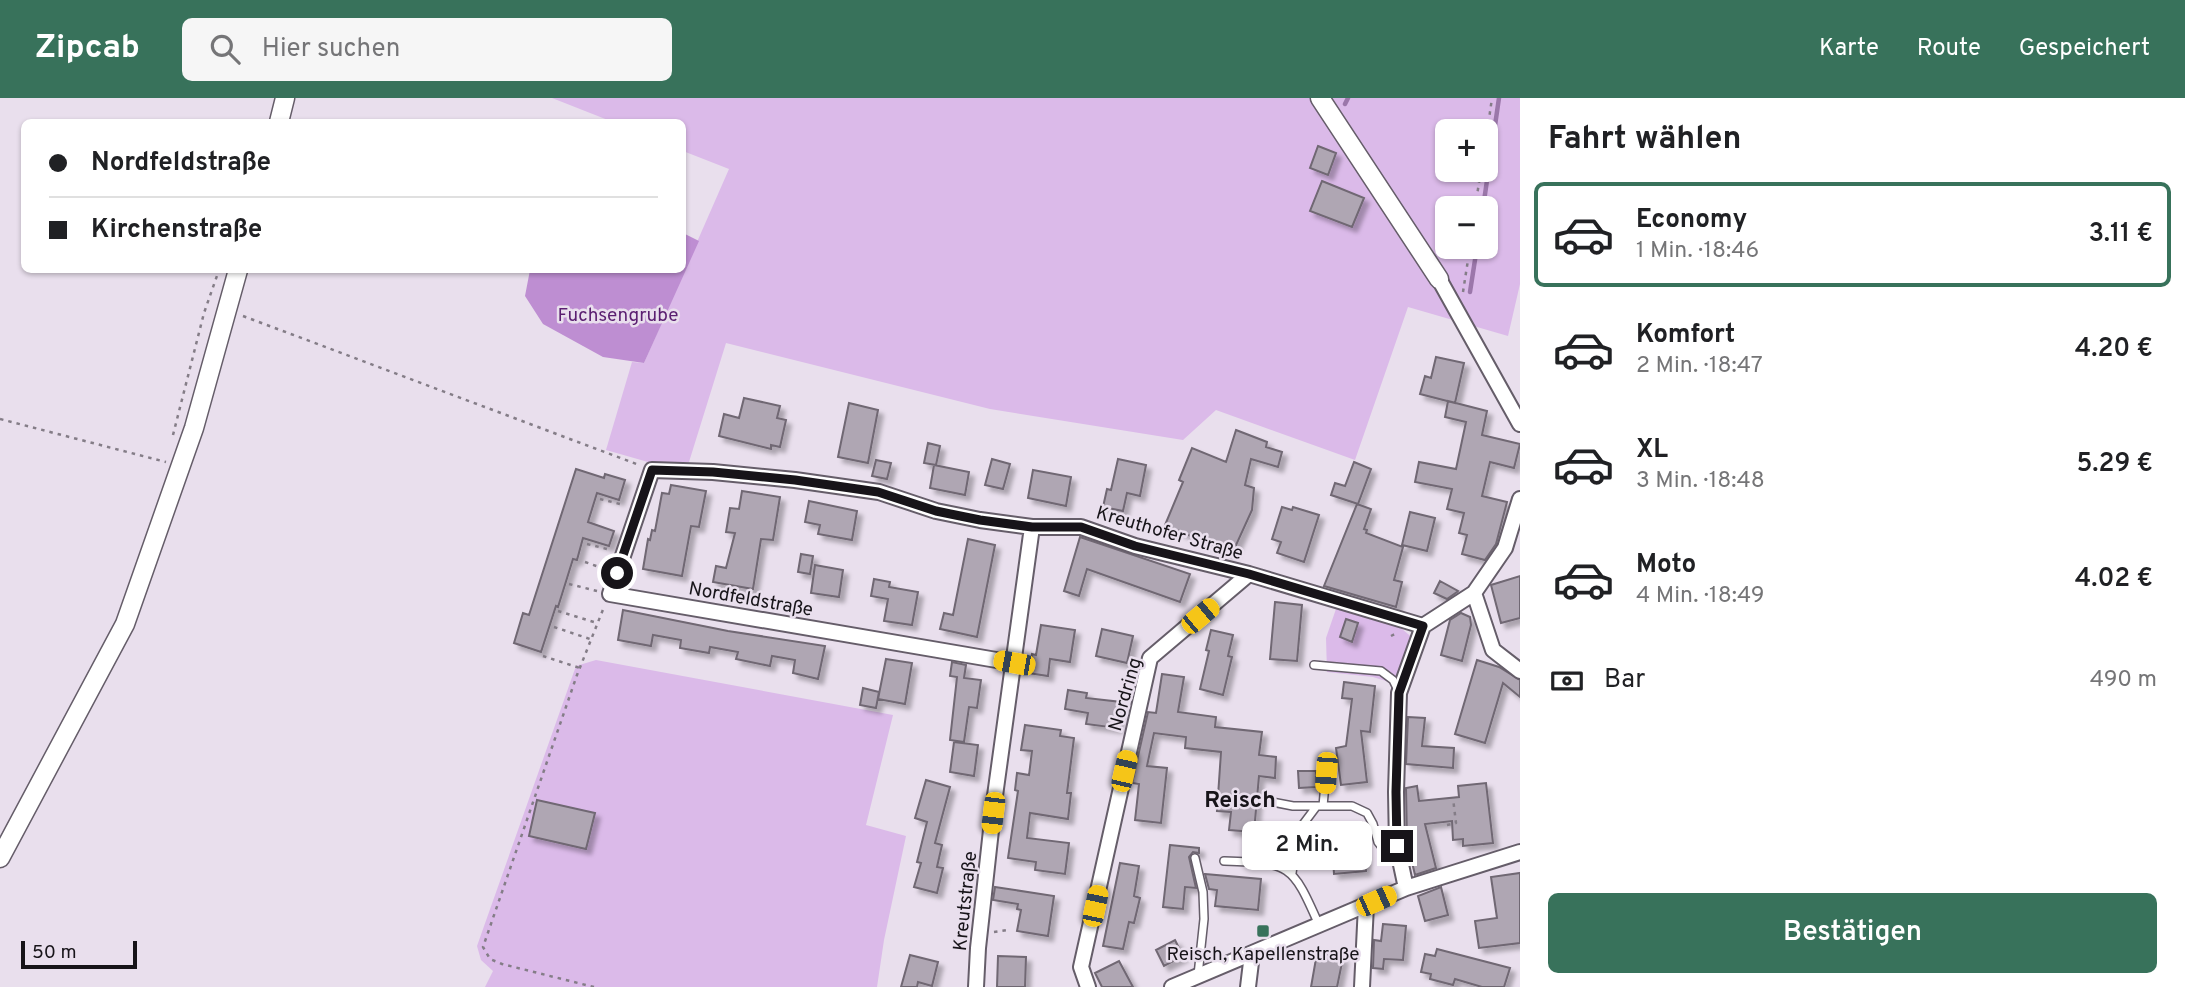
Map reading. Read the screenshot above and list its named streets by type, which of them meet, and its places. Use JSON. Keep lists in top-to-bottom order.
{
  "streets": {
    "street": [
      "Kreuthofer Straße",
      "Nordfeldstraße",
      "Nordring",
      "Kreutstraße"
    ]
  },
  "crossings": [
    ["Kreuthofer Straße", "Nordring"],
    ["Kreuthofer Straße", "Kreutstraße"],
    ["Nordfeldstraße", "Kreutstraße"]
  ],
  "districts": ["Reisch"],
  "parks": ["Fuchsengrube"],
  "places": {
    "transit": ["Reisch, Kapellenstraße"]
  },
  "scale_bar": "50 m",
  "page": {
    "header": "Zipcab",
    "search": "Hier suchen",
    "nav": ["Karte", "Route", "Gespeichert"],
    "heading": "Fahrt wählen",
    "map_buttons": ["+", "−"],
    "banner": ["Nordfeldstraße", "Kirchenstraße"],
    "list": [
      {
        "name": "Economy",
        "note": "1 Min. · 18:46",
        "value": "3.11 €"
      },
      {
        "name": "Komfort",
        "note": "2 Min. · 18:47",
        "value": "4.20 €"
      },
      {
        "name": "XL",
        "note": "3 Min. · 18:48",
        "value": "5.29 €"
      },
      {
        "name": "Moto",
        "note": "4 Min. · 18:49",
        "value": "4.02 €"
      }
    ],
    "pay": ["Bar", "490 m"],
    "bubble": "2 Min.",
    "buttons": "Bestätigen",
    "scale": "50 m"
  }
}
